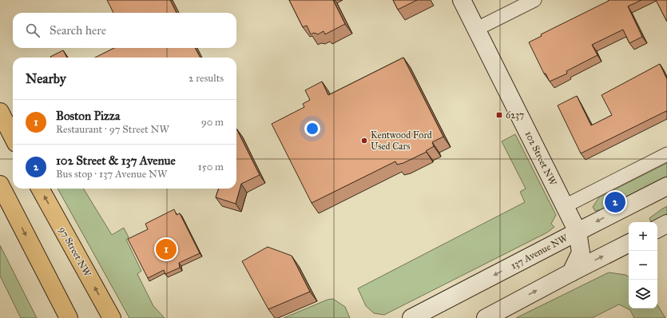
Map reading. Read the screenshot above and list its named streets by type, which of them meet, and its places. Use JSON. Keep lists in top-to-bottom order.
{
  "streets": {
    "main road": ["102 Street NW", "97 Street NW", "137 Avenue NW"]
  },
  "crossings": [
    ["102 Street NW", "137 Avenue NW"]
  ],
  "places": {
    "transit": ["6237"],
    "other": ["Kentwood Ford Used Cars"]
  },
  "page": {
    "search": "Search here",
    "heading": ["Nearby", "2 results"],
    "list": [
      {
        "mark": "1",
        "name": "Boston Pizza",
        "note": "Restaurant · 97 Street NW",
        "value": "90 m"
      },
      {
        "mark": "2",
        "name": "102 Street & 137 Avenue",
        "note": "Bus stop · 137 Avenue NW",
        "value": "150 m"
      }
    ],
    "pins": ["2", "1"],
    "map_buttons": ["+", "−"]
  }
}
